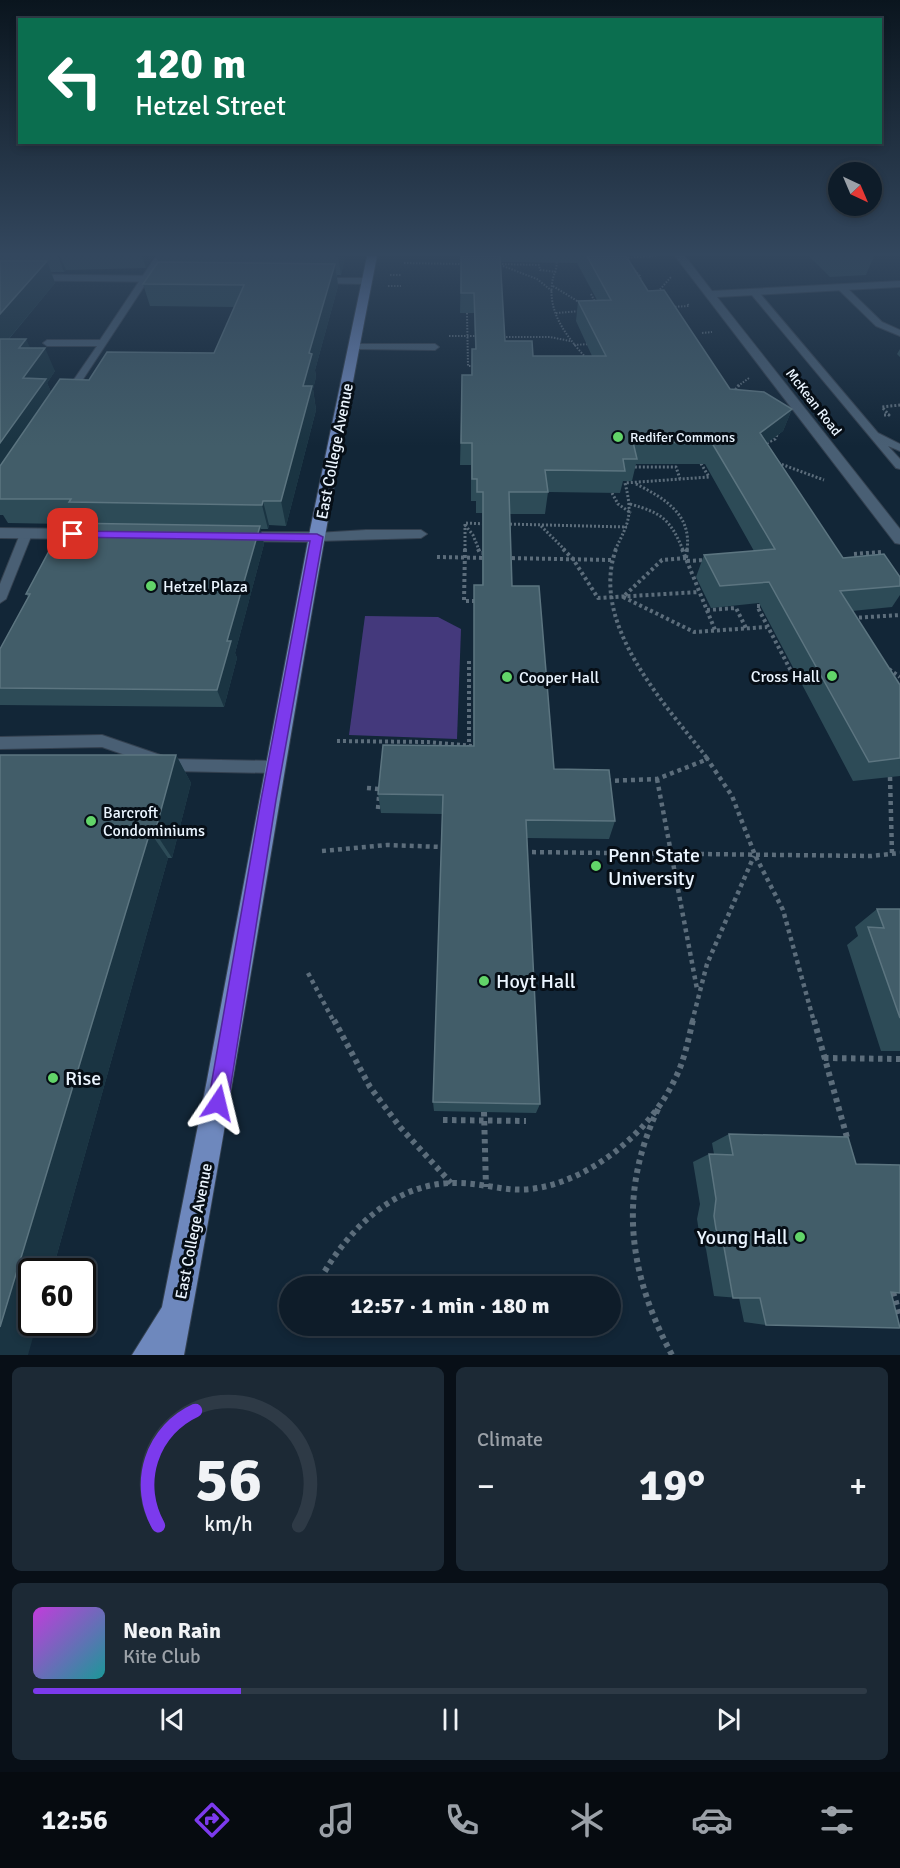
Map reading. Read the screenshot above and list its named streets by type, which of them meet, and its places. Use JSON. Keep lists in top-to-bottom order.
{
  "streets": {
    "main road": ["East College Avenue"],
    "street": ["McKean Road"]
  },
  "places": [
    "Redifer Commons",
    "Hetzel Plaza",
    "Cross Hall",
    "Cooper Hall",
    "Barcroft Condominiums",
    "Penn State University",
    "Hoyt Hall",
    "Rise",
    "Young Hall"
  ],
  "north": "bottom right",
  "page": {
    "turn": ["120 m", "Hetzel Street"],
    "limit": "60",
    "trip": "12:57 · 1 min · 180 m",
    "tile": "Climate",
    "heat": ["−", "19°", "+"],
    "song": ["Neon Rain", "Kite Club"],
    "tabs": "12:56",
    "gauge": ["56", "km/h"]
  }
}
